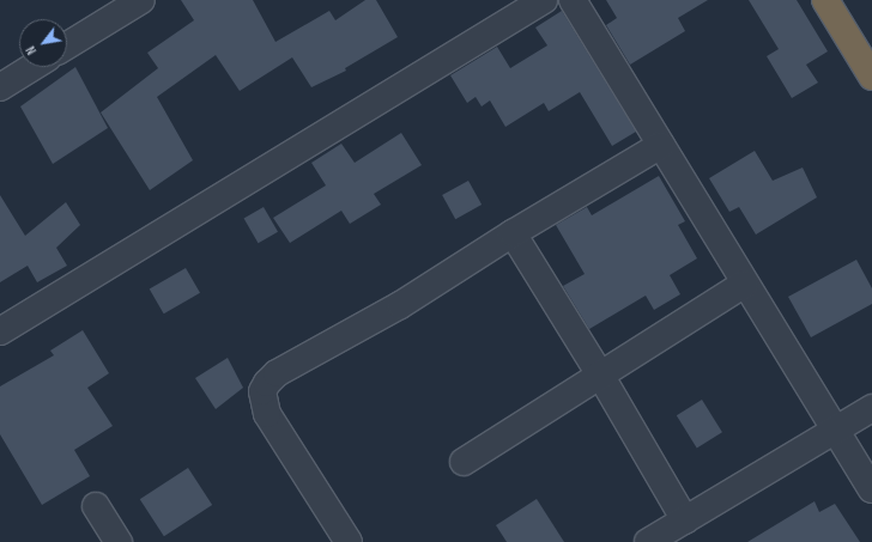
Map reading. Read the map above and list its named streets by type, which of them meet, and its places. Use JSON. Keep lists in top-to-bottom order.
{
  "north": "bottom left"
}
